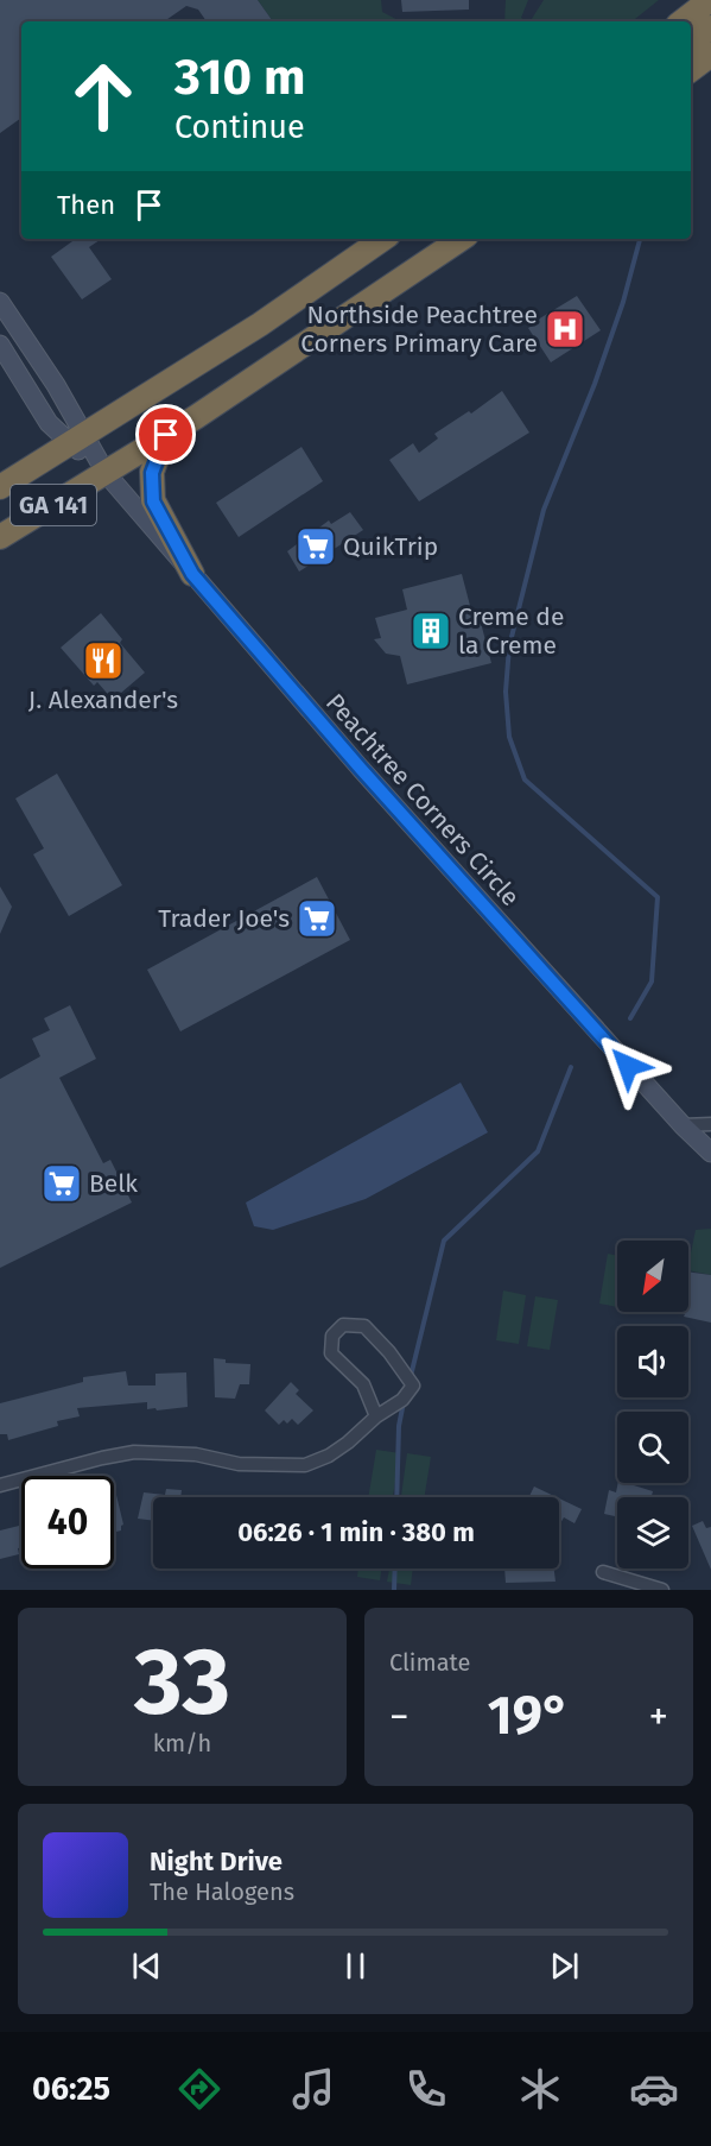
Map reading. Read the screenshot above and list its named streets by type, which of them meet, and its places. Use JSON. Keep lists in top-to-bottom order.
{
  "streets": {
    "highway": ["GA 141"],
    "street": ["Peachtree Corners Circle"]
  },
  "crossings": [
    ["GA 141", "Peachtree Corners Circle"]
  ],
  "places": {
    "hospital": ["Northside Peachtree Corners Primary Care"],
    "supermarket": ["QuikTrip", "Trader Joe's", "Belk"],
    "building": ["Creme de la Creme"],
    "restaurant": ["J. Alexander's"]
  },
  "north": "bottom left",
  "page": {
    "turn": ["310 m", "Continue"],
    "then": "Then",
    "limit": "40",
    "trip": "06:26 · 1 min · 380 m",
    "tile": [
      ["33", "km/h"],
      "Climate"
    ],
    "heat": ["−", "19°", "+"],
    "song": ["Night Drive", "The Halogens"],
    "tabs": "06:25"
  }
}
